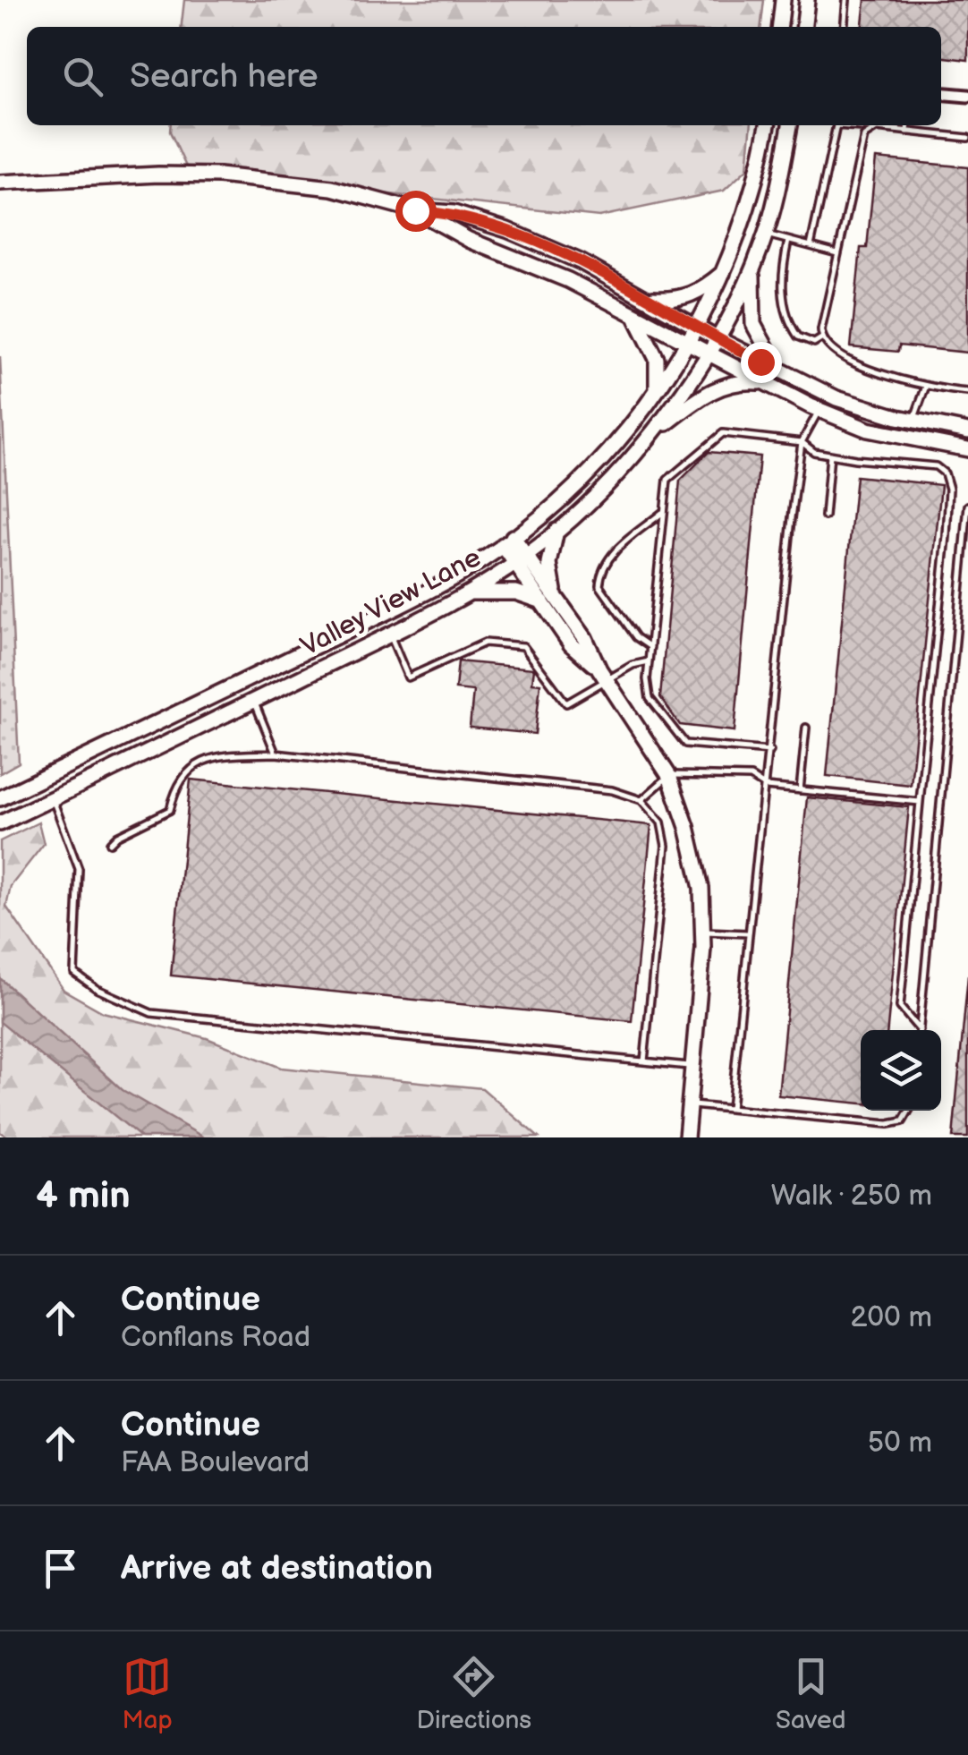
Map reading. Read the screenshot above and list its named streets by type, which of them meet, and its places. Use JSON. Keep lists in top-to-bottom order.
{
  "streets": {
    "main road": ["Valley View Lane"]
  },
  "page": {
    "search": "Search here",
    "heading": ["4 min", "Walk · 250 m"],
    "list": [
      ["Continue", "Conflans Road", "200 m"],
      ["Continue", "FAA Boulevard", "50 m"],
      "Arrive at destination"
    ],
    "nav": ["Map", "Directions", "Saved"]
  }
}
